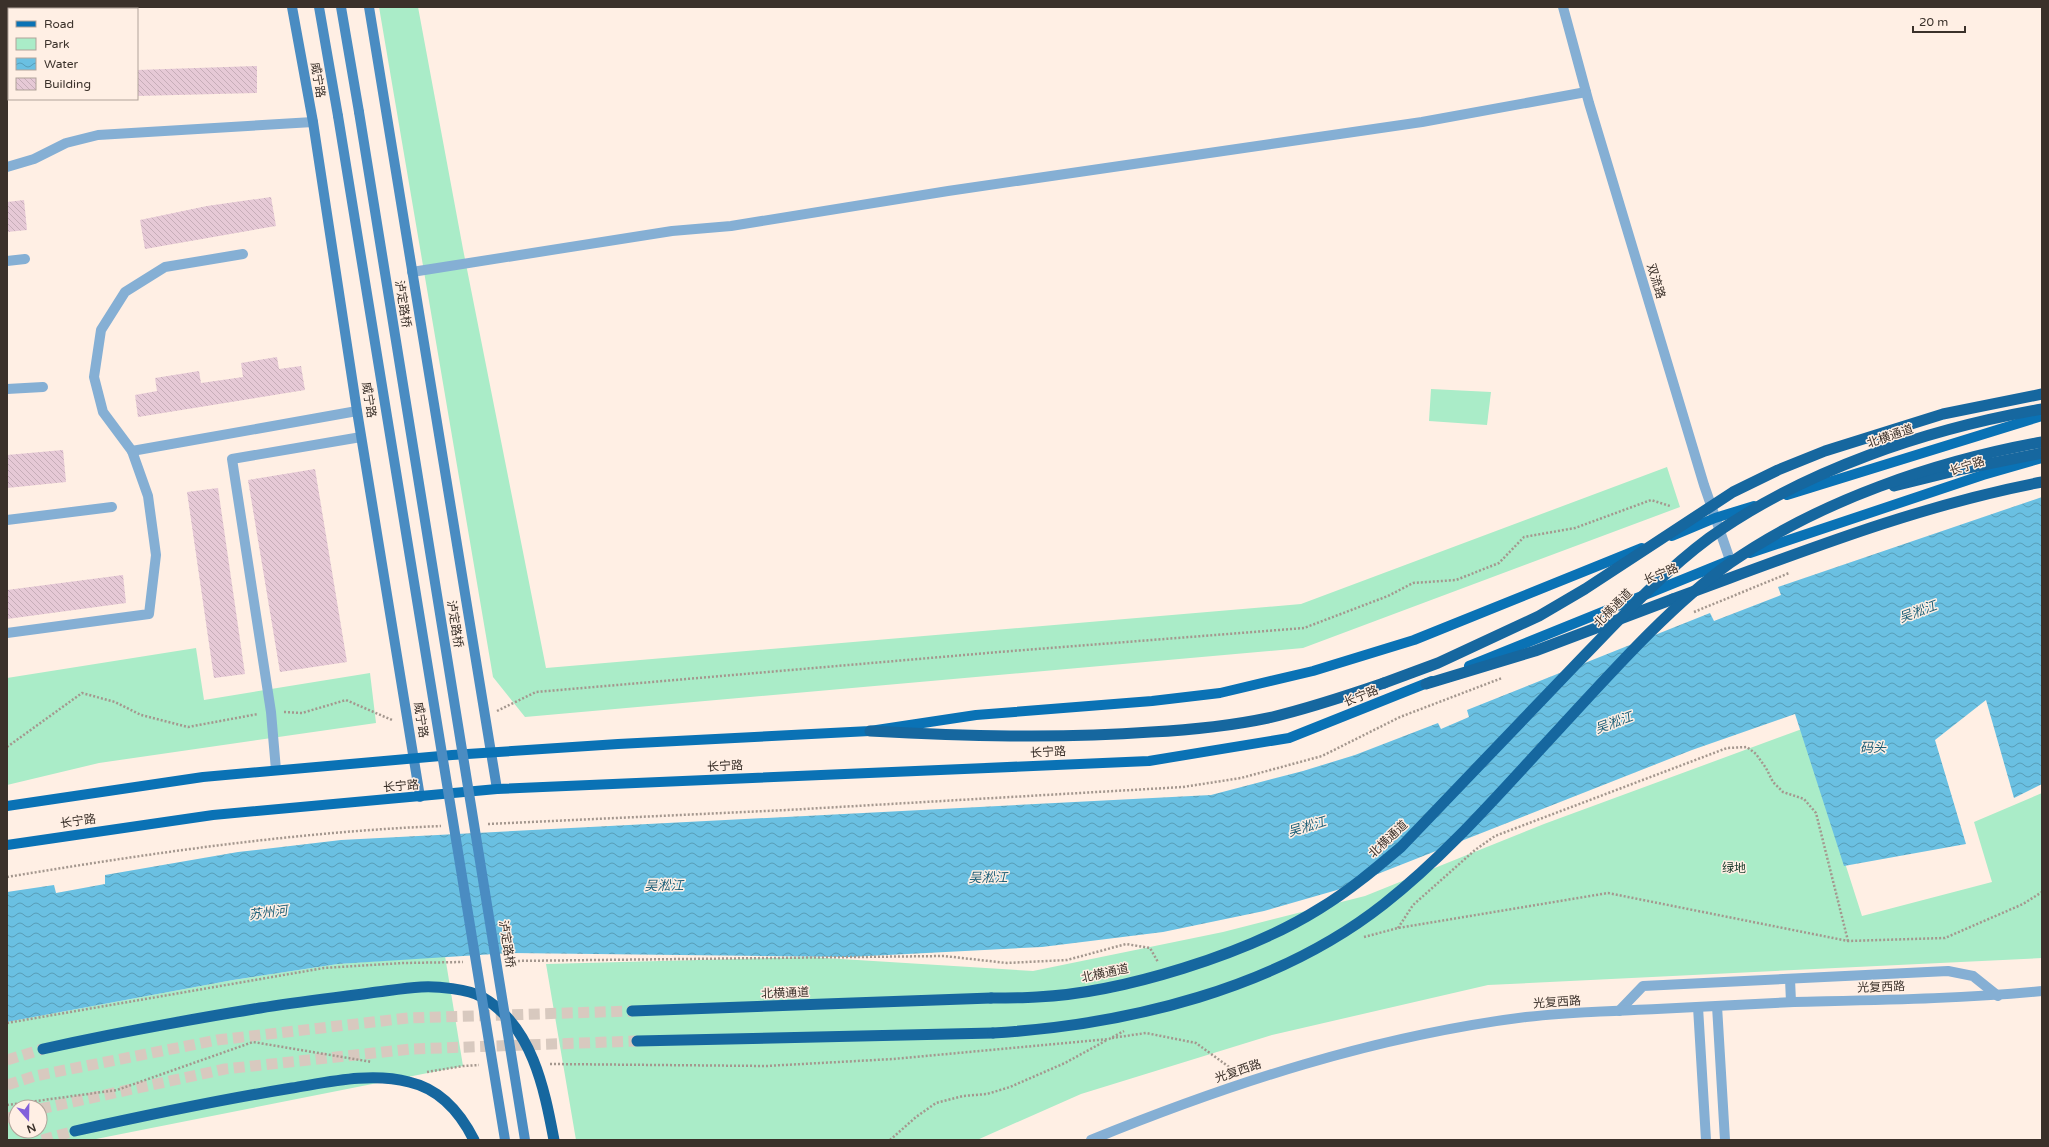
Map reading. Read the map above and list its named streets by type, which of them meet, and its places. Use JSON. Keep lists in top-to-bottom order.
{
  "streets": {
    "highway": ["北横通道"],
    "main road": ["威宁路", "泸定路桥", "长宁路"],
    "street": ["双流路", "光复西路"]
  },
  "crossings": [
    ["威宁路", "长宁路"],
    ["双流路", "长宁路"]
  ],
  "water": ["吴淞江", "码头", "苏州河"],
  "parks": ["绿地"],
  "legend": [
    "Road",
    "Park",
    "Water",
    "Building"
  ],
  "scale_bar": "20 m",
  "north": "bottom"
}
